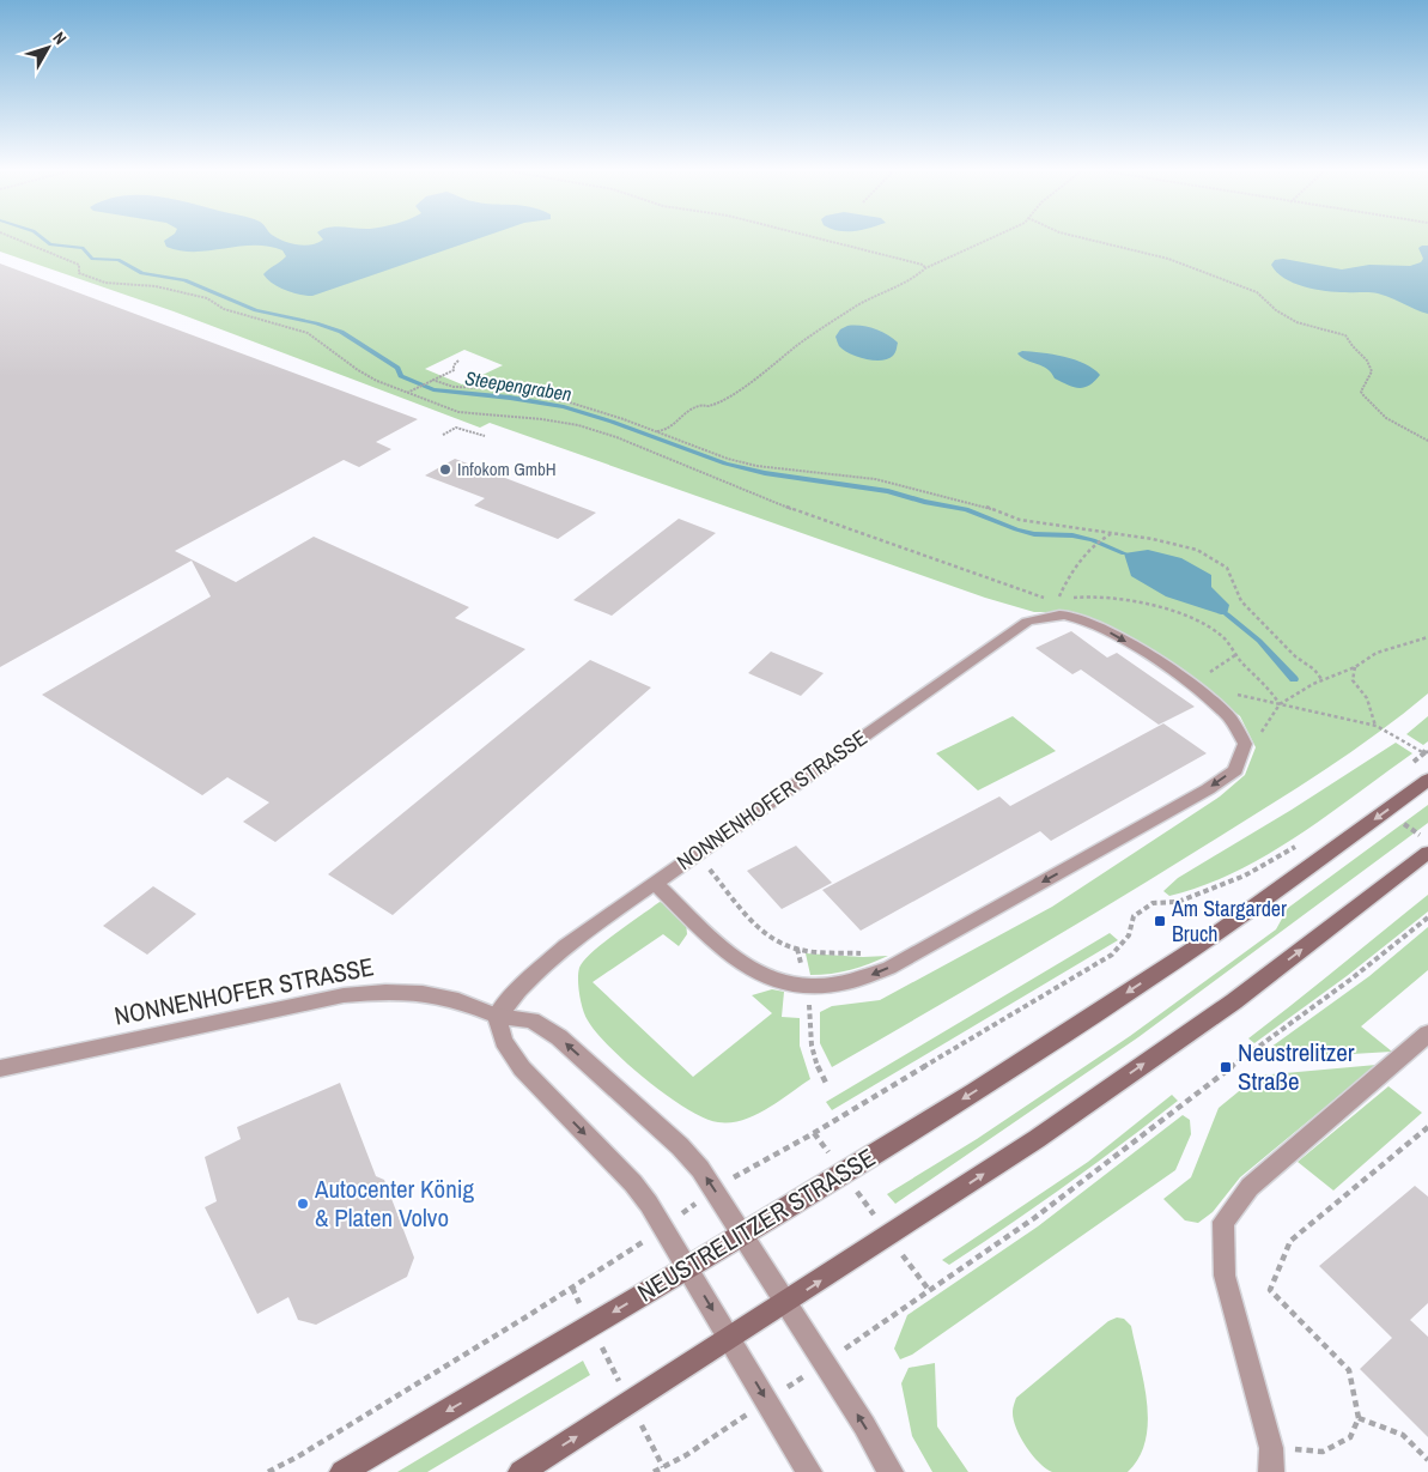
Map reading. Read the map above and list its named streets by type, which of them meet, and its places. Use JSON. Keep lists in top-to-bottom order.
{
  "streets": {
    "main road": ["NEUSTRELITZER STRASSE"],
    "street": ["NONNENHOFER STRASSE"]
  },
  "crossings": [
    ["NONNENHOFER STRASSE", "NEUSTRELITZER STRASSE"]
  ],
  "water": ["Steepengraben"],
  "places": {
    "other": ["Infokom GmbH", "Autocenter König & Platen Volvo"],
    "transit": ["Am Stargarder Bruch", "Neustrelitzer Straße"]
  },
  "north": "top right"
}
